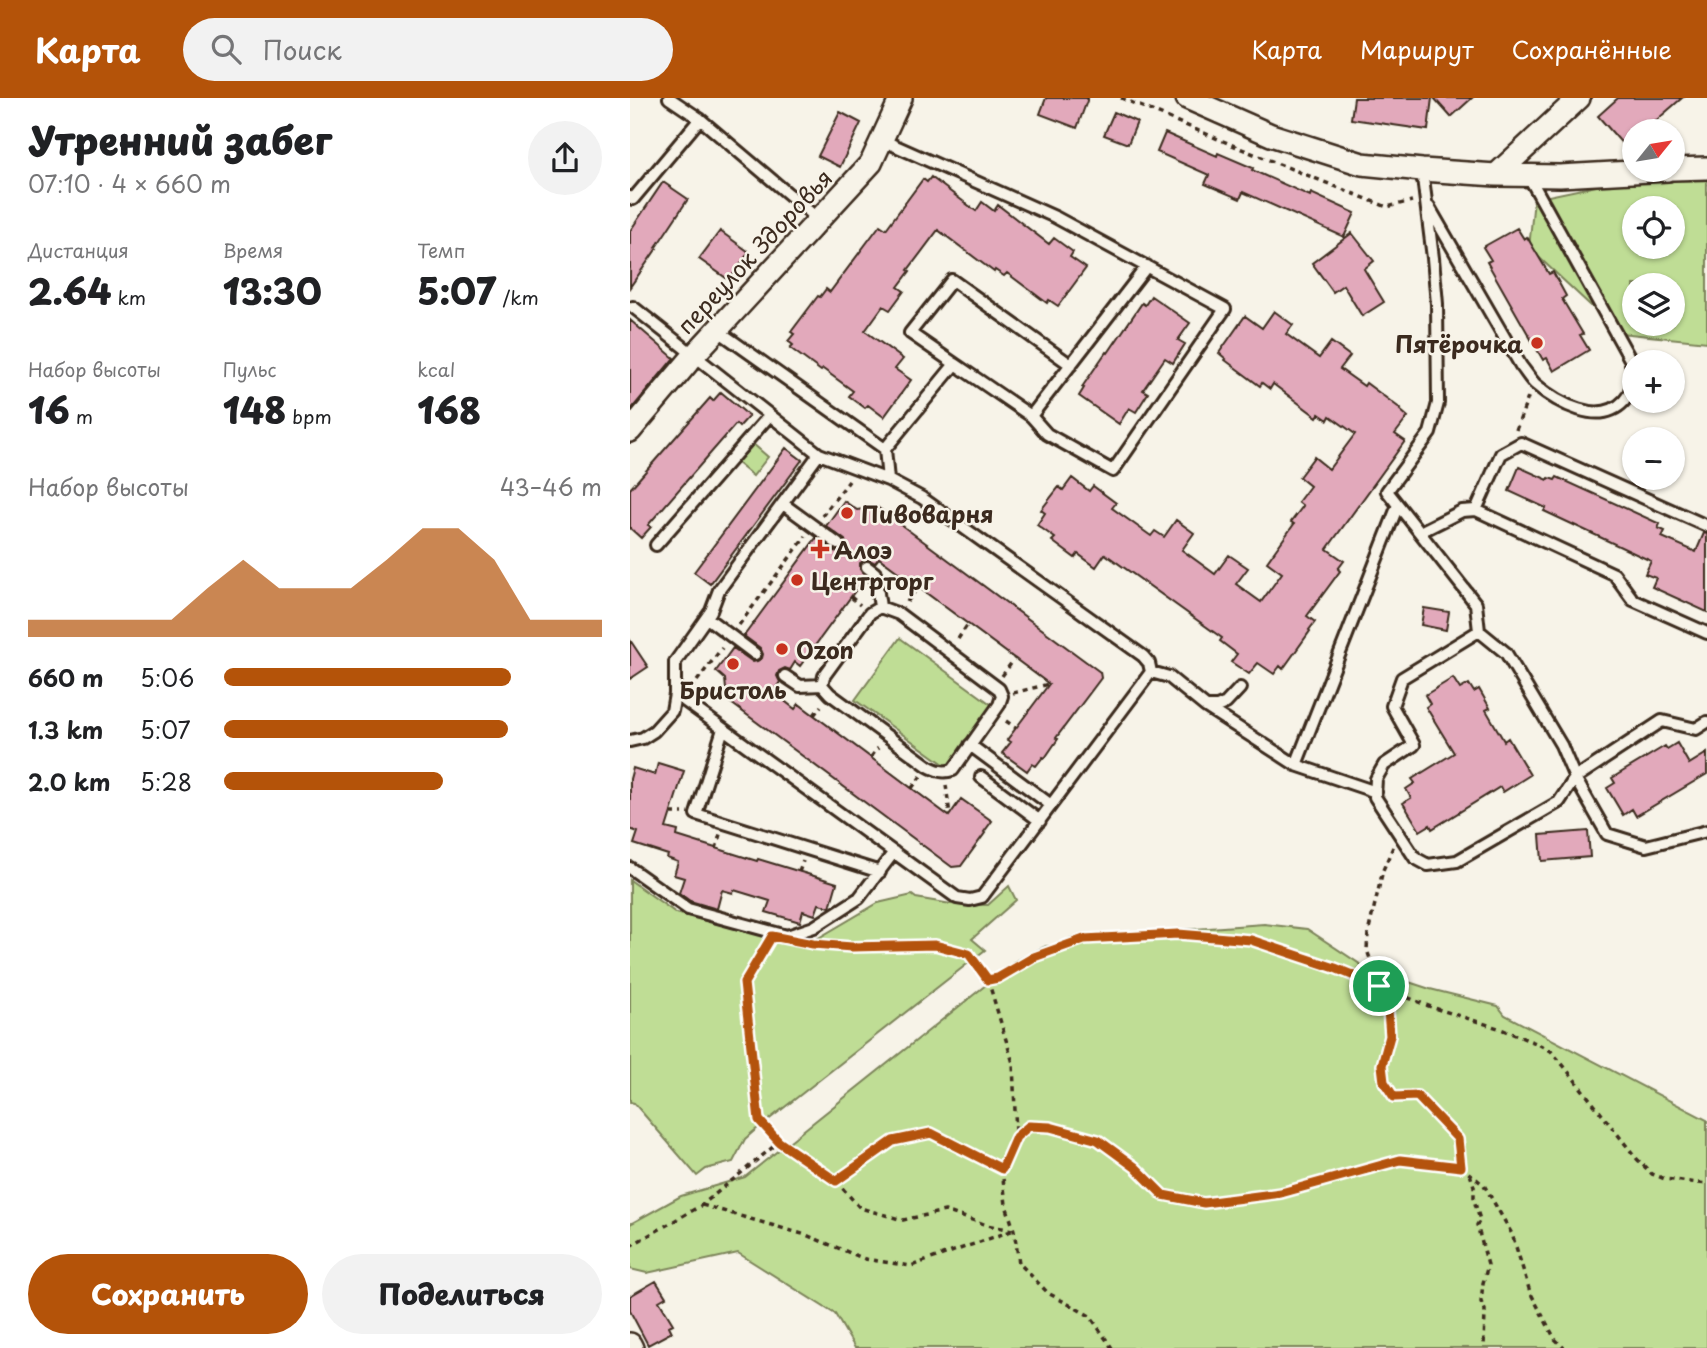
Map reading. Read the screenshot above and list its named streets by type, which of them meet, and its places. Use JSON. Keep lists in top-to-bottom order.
{
  "streets": {
    "street": ["переулок Здоровья"]
  },
  "places": {
    "other": [
      "Пятёрочка",
      "Пивоварня",
      "Центрторг",
      "Ozon",
      "Бристоль"
    ],
    "health": ["Алоэ"]
  },
  "north": "top right",
  "page": {
    "header": "Карта",
    "search": "Поиск",
    "nav": ["Карта", "Маршрут", "Сохранённые"],
    "heading": ["Утренний забег", "07:10 · 4 × 660 m"],
    "map_buttons": ["+", "−"],
    "stats": [
      ["Дистанция", "2.64 km"],
      ["Время", "13:30"],
      ["Темп", "5:07 /km"],
      ["Набор высоты", "16 m"],
      ["Пульс", "148 bpm"],
      ["kcal", "168"]
    ],
    "chart": ["Набор высоты", "43–46 m"],
    "list": [
      {
        "name": "660 m",
        "note": "5:06"
      },
      {
        "name": "1.3 km",
        "note": "5:07"
      },
      {
        "name": "2.0 km",
        "note": "5:28"
      }
    ],
    "buttons": ["Сохранить", "Поделиться"]
  }
}
